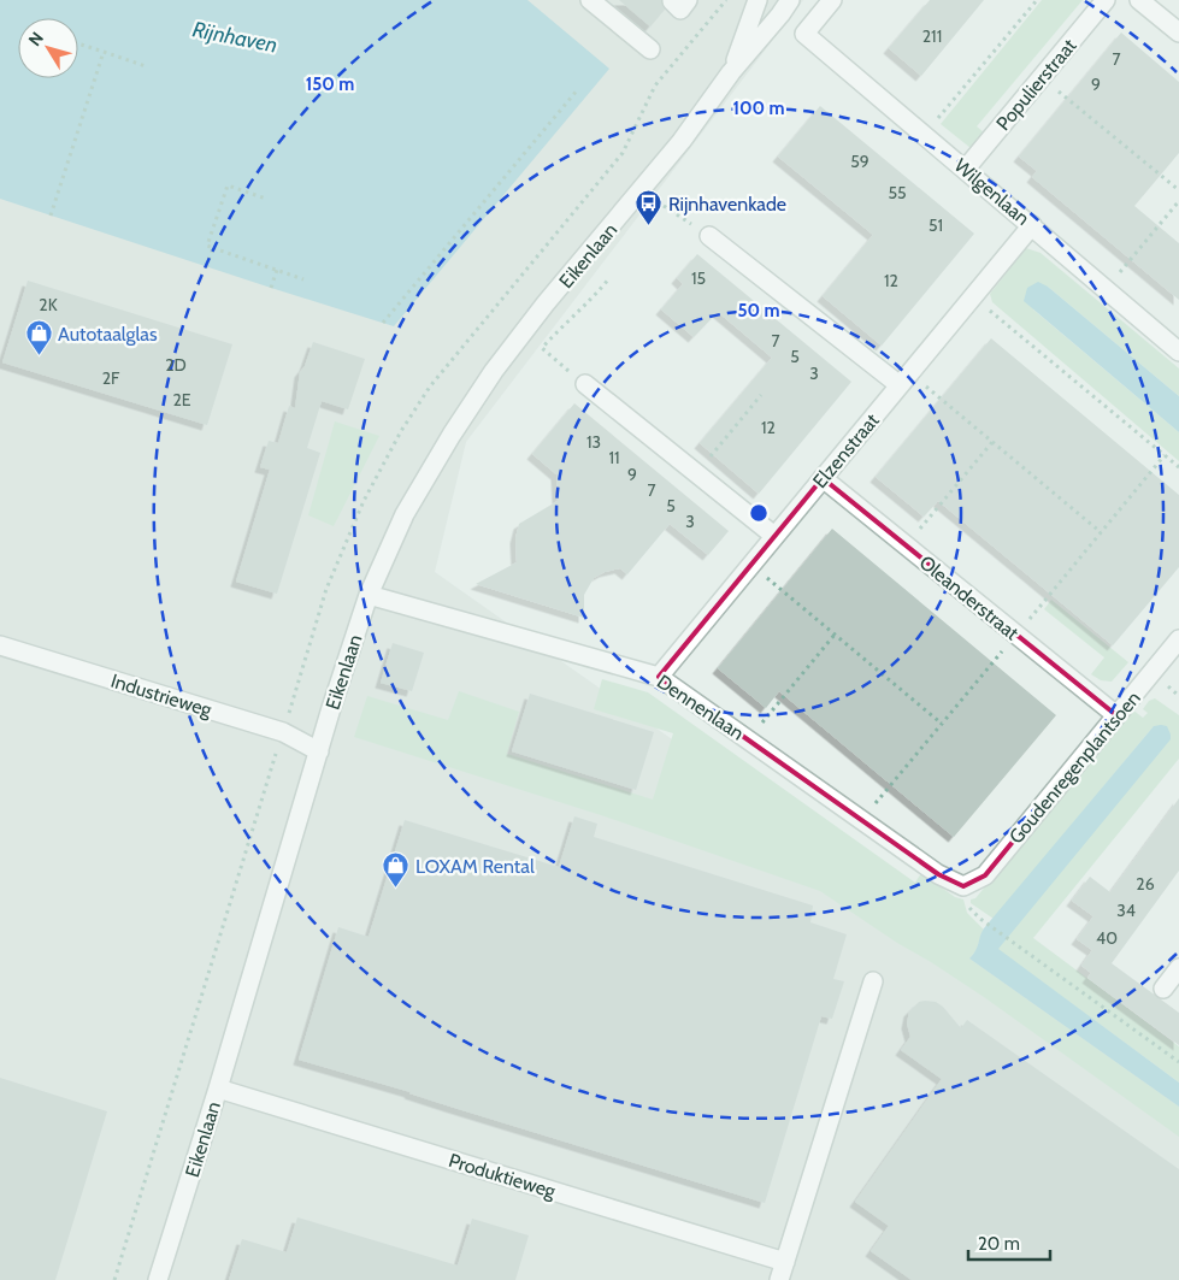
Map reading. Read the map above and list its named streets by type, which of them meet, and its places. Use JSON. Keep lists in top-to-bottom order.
{
  "streets": {
    "street": [
      "Populierstraat",
      "Wilgenlaan",
      "Eikenlaan",
      "Elzenstraat",
      "Oleanderstraat",
      "Industrieweg",
      "Dennenlaan",
      "Goudenregenplantsoen",
      "Produktieweg"
    ]
  },
  "crossings": [
    ["Populierstraat", "Wilgenlaan"],
    ["Wilgenlaan", "Elzenstraat"],
    ["Eikenlaan", "Industrieweg"],
    ["Eikenlaan", "Dennenlaan"],
    ["Eikenlaan", "Produktieweg"],
    ["Elzenstraat", "Oleanderstraat"],
    ["Elzenstraat", "Dennenlaan"],
    ["Oleanderstraat", "Goudenregenplantsoen"],
    ["Dennenlaan", "Goudenregenplantsoen"]
  ],
  "water": ["Rijnhaven"],
  "places": {
    "bus stop": ["Rijnhavenkade"],
    "shop": ["Autotaalglas", "LOXAM Rental"]
  },
  "house_numbers": [
    "211",
    "7",
    "9",
    "59",
    "55",
    "51",
    "15",
    "12",
    "2K",
    "7",
    "5",
    "2D",
    "3",
    "2F",
    "2E",
    "12",
    "13",
    "11",
    "9",
    "7",
    "5",
    "3",
    "26",
    "34",
    "40"
  ],
  "scale_bar": "20 m",
  "north": "top left",
  "rings": ["150 m", "100 m", "50 m"]
}
